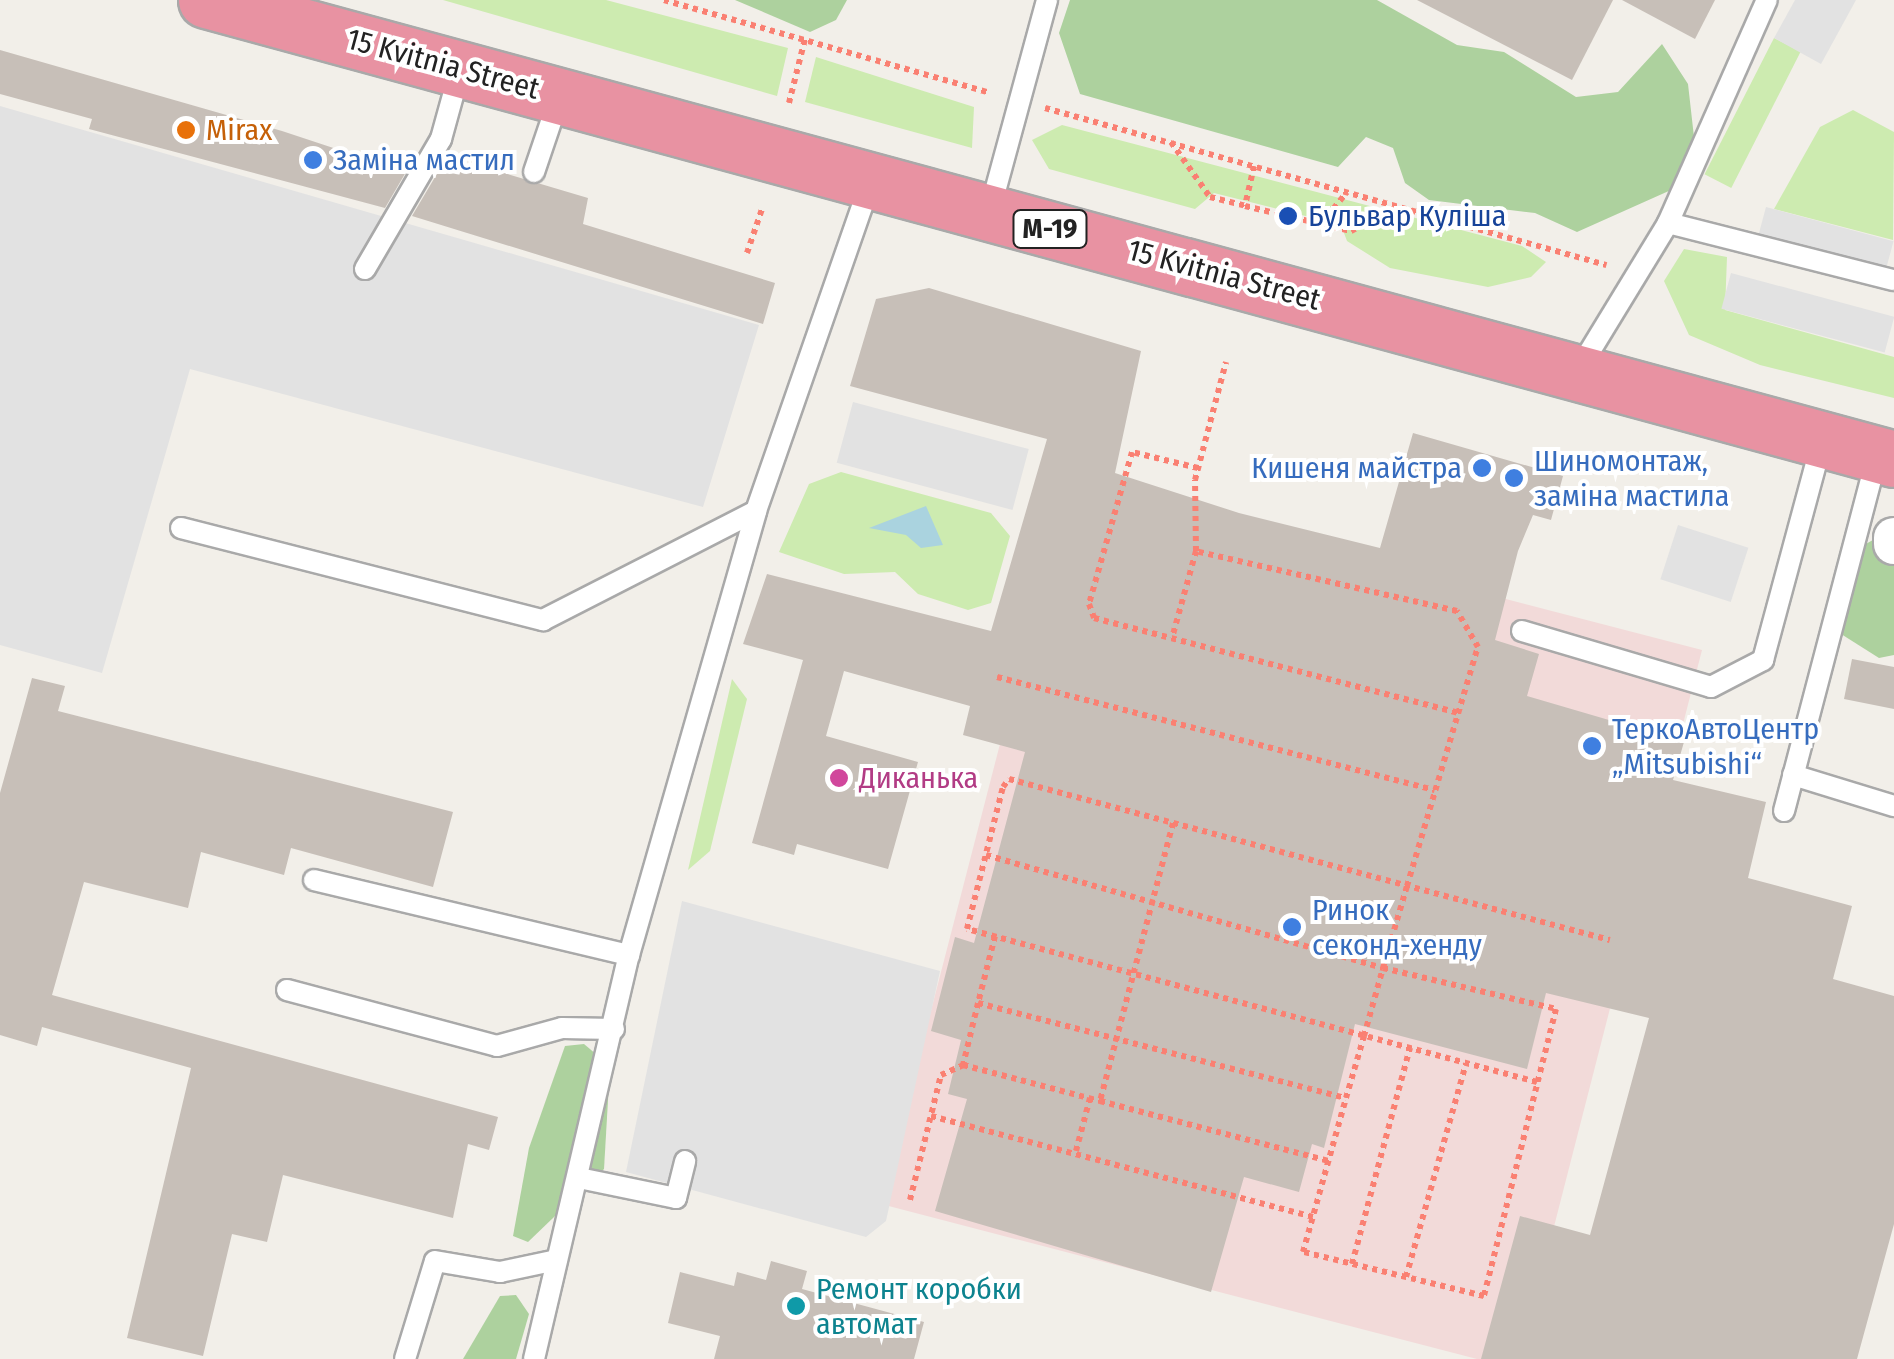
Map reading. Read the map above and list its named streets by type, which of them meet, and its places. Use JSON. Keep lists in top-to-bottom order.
{
  "streets": {
    "highway": ["15 Kvitnia Street", "М-19"]
  },
  "places": [
    "Mirax",
    "Заміна мастил",
    "Бульвар Куліша",
    "Кишеня майстра",
    "Шиномонтаж, заміна мастила",
    "ТеркоАвтоЦентр „Mitsubishi“",
    "Диканька",
    "Ринок секонд-хенду",
    "Ремонт коробки автомат"
  ]
}
